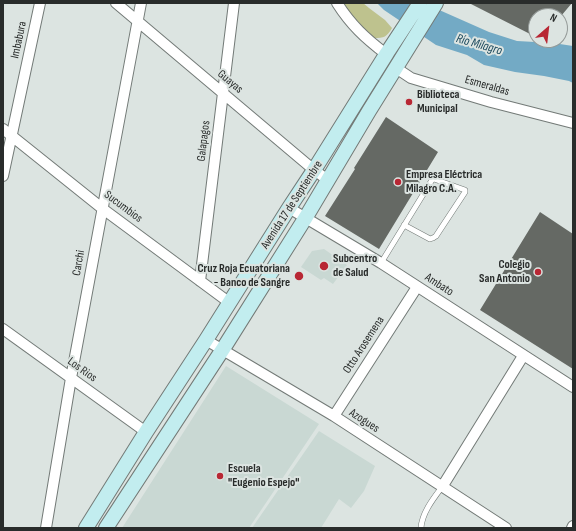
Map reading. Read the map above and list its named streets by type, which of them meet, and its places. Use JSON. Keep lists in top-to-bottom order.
{
  "streets": {
    "street": [
      "Imbabura",
      "Guayas",
      "Esmeraldas",
      "Galapagos",
      "Avenida 17 de Septiembre",
      "Sucumbios",
      "Carchi",
      "Ambato",
      "Otto Arosemena",
      "Los Rios",
      "Azogues"
    ]
  },
  "crossings": [
    ["Imbabura", "Sucumbios"],
    ["Guayas", "Galapagos"],
    ["Guayas", "Avenida 17 de Septiembre"],
    ["Guayas", "Carchi"],
    ["Esmeraldas", "Avenida 17 de Septiembre"],
    ["Galapagos", "Sucumbios"],
    ["Avenida 17 de Septiembre", "Sucumbios"],
    ["Avenida 17 de Septiembre", "Ambato"],
    ["Avenida 17 de Septiembre", "Los Rios"],
    ["Avenida 17 de Septiembre", "Azogues"],
    ["Sucumbios", "Carchi"],
    ["Carchi", "Los Rios"],
    ["Ambato", "Otto Arosemena"],
    ["Otto Arosemena", "Azogues"]
  ],
  "water": ["Río Milagro"],
  "places": [
    "Biblioteca Municipal",
    "Empresa Eléctrica Milagro C.A.",
    "Subcentro de Salud",
    "Colegio San Antonio",
    "Cruz Roja Ecuatoriana - Banco de Sangre",
    "Escuela \"Eugenio Espejo\""
  ],
  "north": "top right"
}
